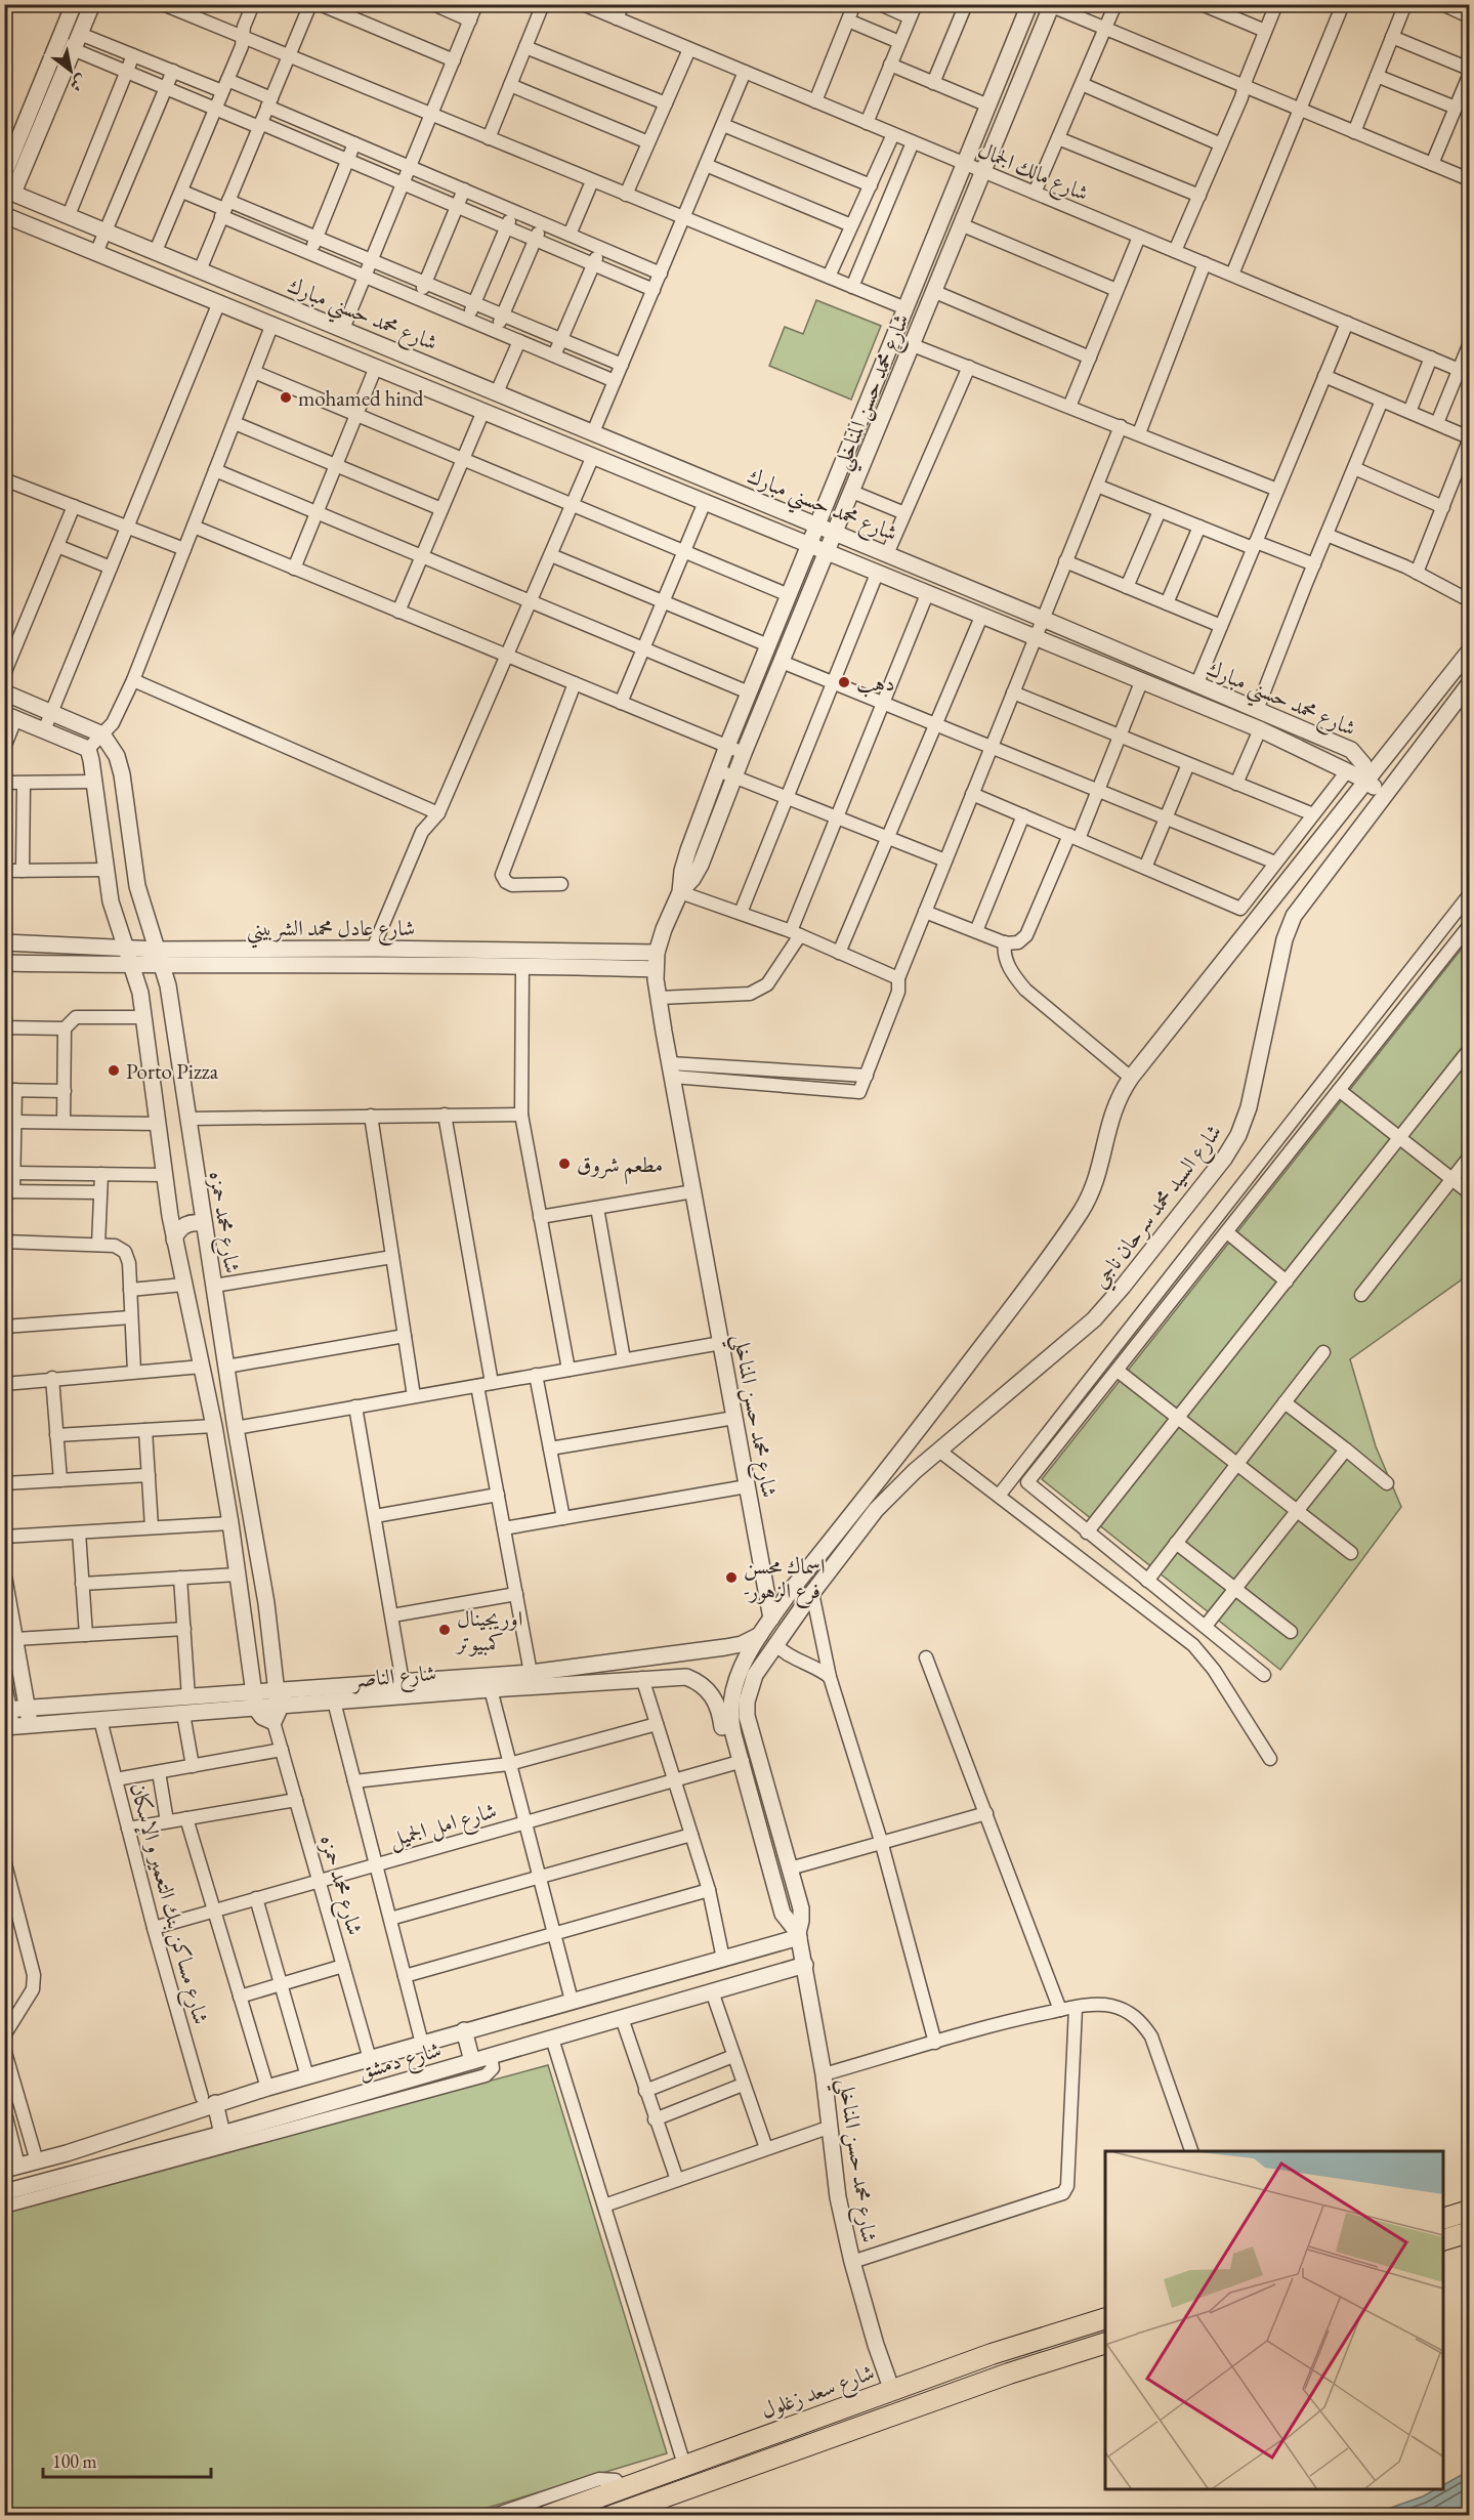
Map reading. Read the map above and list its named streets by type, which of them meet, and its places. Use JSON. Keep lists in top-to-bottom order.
{
  "streets": {
    "main road": ["شارع سعد زغلول"],
    "street": [
      "شارع مالك الجمال",
      "شارع محمد حسني مبارك",
      "شارع محمد حسن المناخلي",
      "شارع عادل محمد الشربيني",
      "شارع السيد محمد سرحان ناجي",
      "شارع محمد حمزه",
      "شارع الناصر",
      "شارع امل الجميل",
      "شارع مساكن بنك التعمير و الإسكان",
      "شارع دمشق"
    ]
  },
  "crossings": [
    ["شارع مالك الجمال", "شارع محمد حسن المناخلي"],
    ["شارع محمد حسني مبارك", "شارع محمد حسن المناخلي"],
    ["شارع محمد حسن المناخلي", "شارع عادل محمد الشربيني"],
    ["شارع محمد حسن المناخلي", "شارع السيد محمد سرحان ناجي"],
    ["شارع محمد حسن المناخلي", "شارع الناصر"],
    ["شارع محمد حسن المناخلي", "شارع امل الجميل"],
    ["شارع محمد حسن المناخلي", "شارع دمشق"],
    ["شارع محمد حسن المناخلي", "شارع سعد زغلول"],
    ["شارع عادل محمد الشربيني", "شارع محمد حمزه"],
    ["شارع محمد حمزه", "شارع الناصر"],
    ["شارع محمد حمزه", "شارع امل الجميل"],
    ["شارع محمد حمزه", "شارع دمشق"],
    ["شارع الناصر", "شارع امل الجميل"],
    ["شارع الناصر", "شارع مساكن بنك التعمير و الإسكان"],
    ["شارع امل الجميل", "شارع مساكن بنك التعمير و الإسكان"],
    ["شارع مساكن بنك التعمير و الإسكان", "شارع دمشق"]
  ],
  "places": [
    "mohamed hind",
    "دهب",
    "Porto Pizza",
    "مطعم شروق",
    "اسماك محسن -فرع الزهور",
    "اوريجينال كمبيوتر"
  ],
  "scale_bar": "100 m",
  "north": "bottom right"
}
